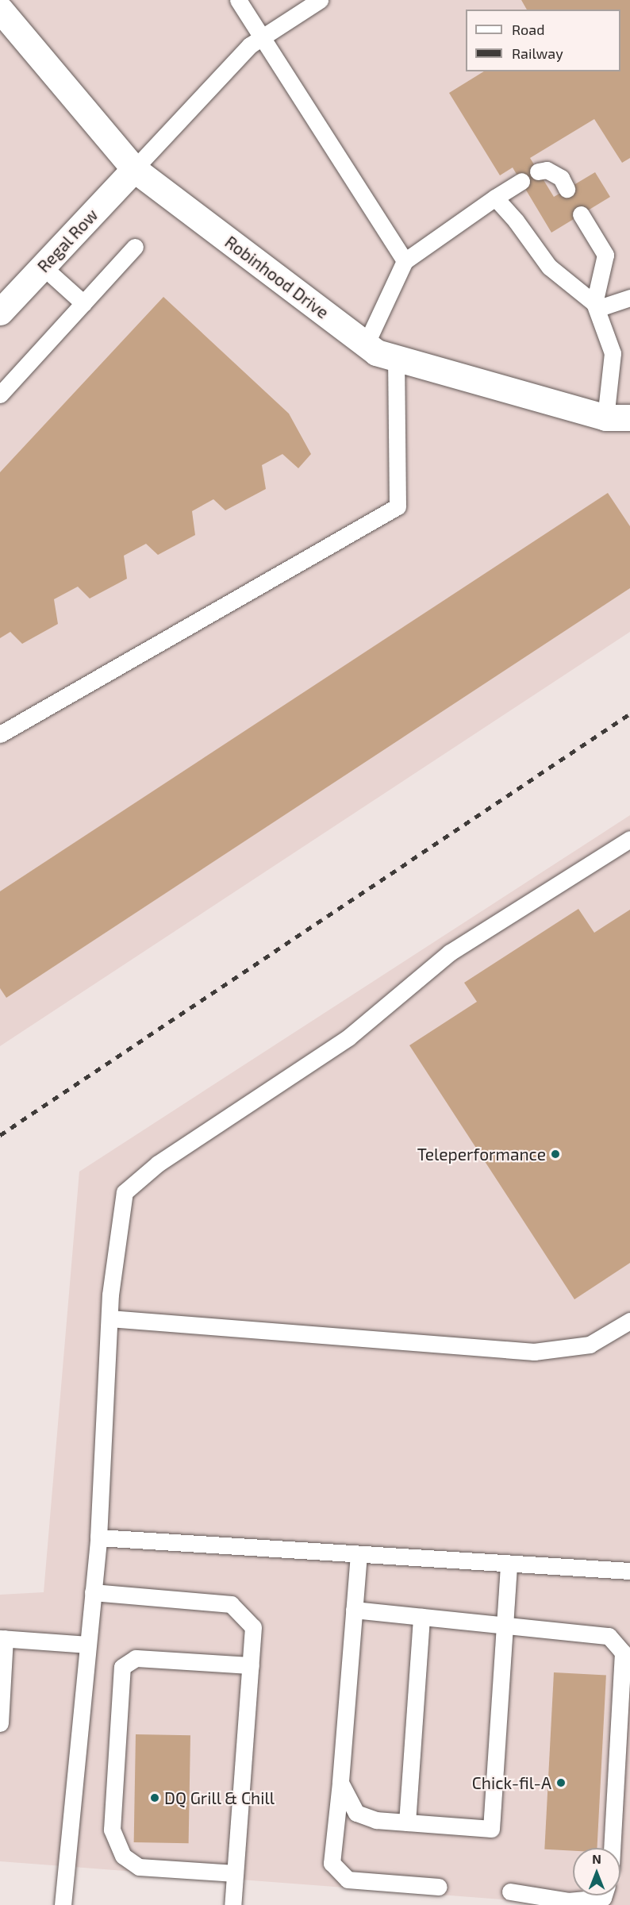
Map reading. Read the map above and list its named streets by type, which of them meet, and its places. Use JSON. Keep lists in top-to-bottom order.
{
  "streets": {
    "street": ["Regal Row", "Robinhood Drive"]
  },
  "crossings": [
    ["Regal Row", "Robinhood Drive"]
  ],
  "places": ["Teleperformance", "Chick-fil-A", "DQ Grill & Chill"],
  "legend": ["Road", "Railway"],
  "north": "top"
}
